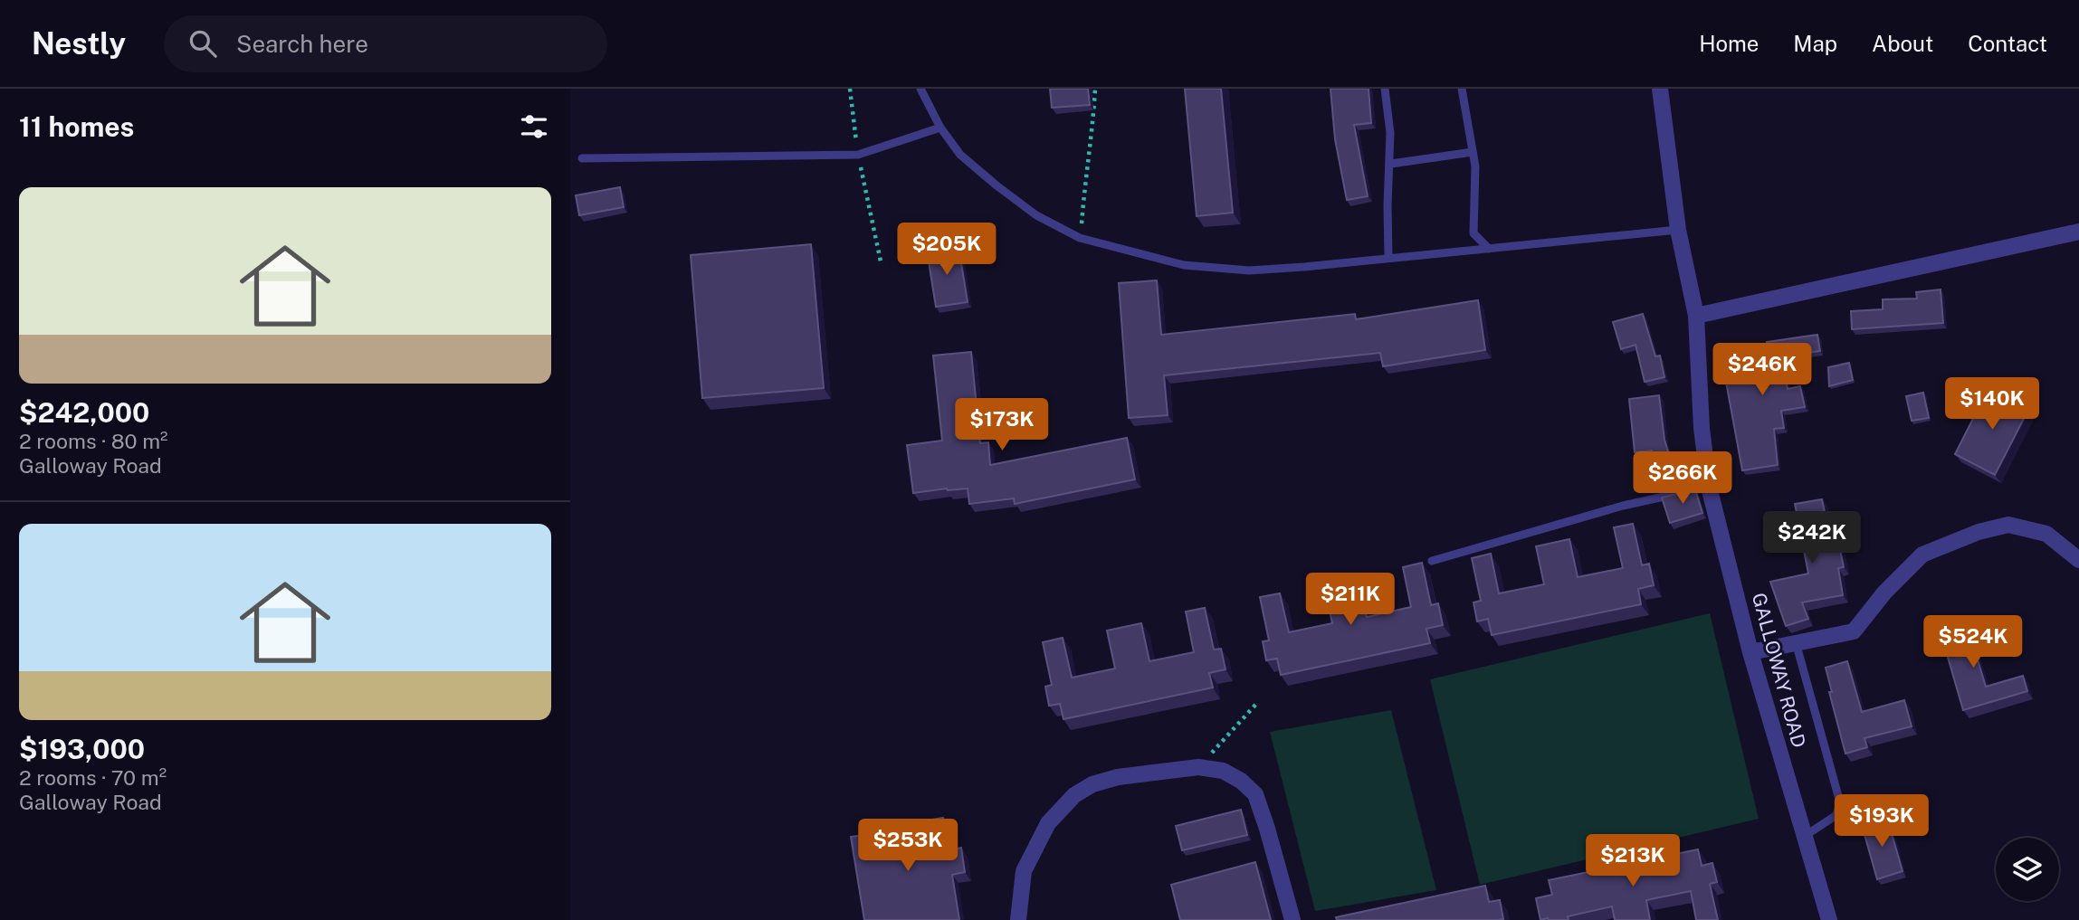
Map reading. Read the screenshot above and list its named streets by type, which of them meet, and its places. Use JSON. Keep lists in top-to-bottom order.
{
  "streets": {
    "street": ["GALLOWAY ROAD"]
  },
  "page": {
    "header": "Nestly",
    "search": "Search here",
    "nav": [
      "Home",
      "Map",
      "About",
      "Contact"
    ],
    "heading": "11 homes",
    "list": [
      {
        "name": "$242,000",
        "note": "2 rooms · 80 m² · Galloway Road"
      },
      {
        "name": "$193,000",
        "note": "2 rooms · 70 m² · Galloway Road"
      }
    ],
    "price": [
      "$205K",
      "$246K",
      "$140K",
      "$173K",
      "$266K",
      "$242K",
      "$211K",
      "$524K",
      "$193K",
      "$253K",
      "$213K"
    ]
  }
}
